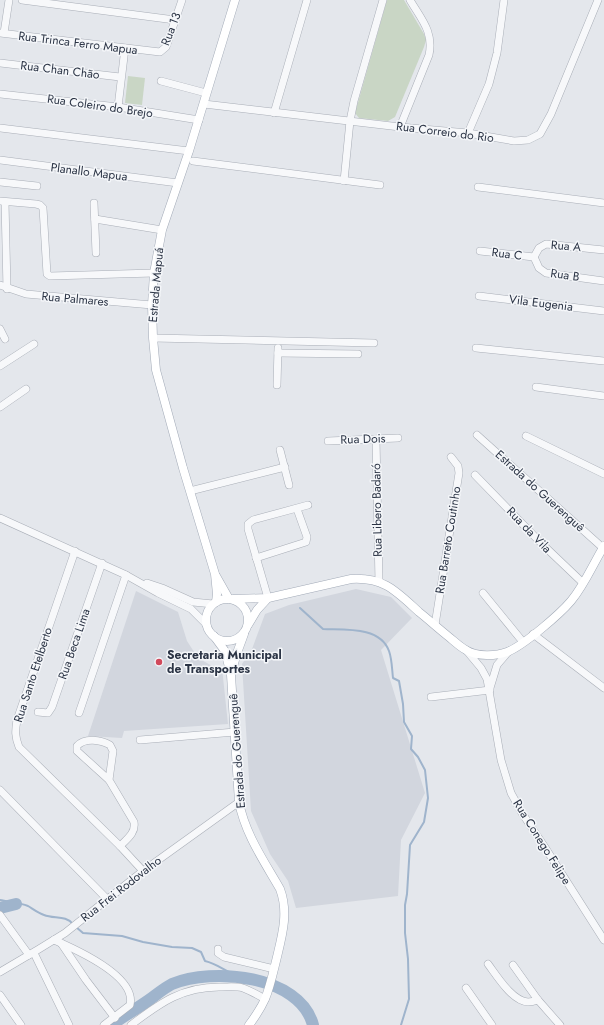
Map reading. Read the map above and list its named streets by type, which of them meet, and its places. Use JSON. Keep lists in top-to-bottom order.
{
  "streets": {
    "main road": ["Estrada Mapuá", "Estrada do Guerenguê"],
    "street": [
      "Rua 13",
      "Rua Trinca Ferro Mapua",
      "Rua Chan Chão",
      "Rua Coleiro do Brejo",
      "Rua Correio do Rio",
      "Planallo Mapua",
      "Rua A",
      "Rua C",
      "Rua B",
      "Rua Palmares",
      "Vila Eugenia",
      "Rua Dois",
      "Rua Libero Badaró",
      "Rua da Vila",
      "Rua Barreto Coutinho",
      "Rua Beca Lima",
      "Rua Santo Etelberto",
      "Rua Conego Felipe",
      "Rua Frei Rodovalho"
    ]
  },
  "crossings": [
    ["Rua 13", "Rua Trinca Ferro Mapua"],
    ["Rua Coleiro do Brejo", "Estrada Mapuá"],
    ["Rua Correio do Rio", "Estrada Mapuá"],
    ["Planallo Mapua", "Estrada Mapuá"],
    ["Rua A", "Rua C"],
    ["Rua A", "Rua B"],
    ["Rua C", "Rua B"],
    ["Estrada Mapuá", "Rua Palmares"],
    ["Estrada Mapuá", "Estrada do Guerenguê"],
    ["Rua Dois", "Rua Libero Badaró"],
    ["Estrada do Guerenguê", "Rua Libero Badaró"],
    ["Estrada do Guerenguê", "Rua da Vila"],
    ["Estrada do Guerenguê", "Rua Barreto Coutinho"],
    ["Estrada do Guerenguê", "Rua Conego Felipe"],
    ["Estrada do Guerenguê", "Rua Frei Rodovalho"],
    ["Rua Santo Etelberto", "Rua Frei Rodovalho"]
  ],
  "places": ["Secretaria Municipal de Transportes"]
}
